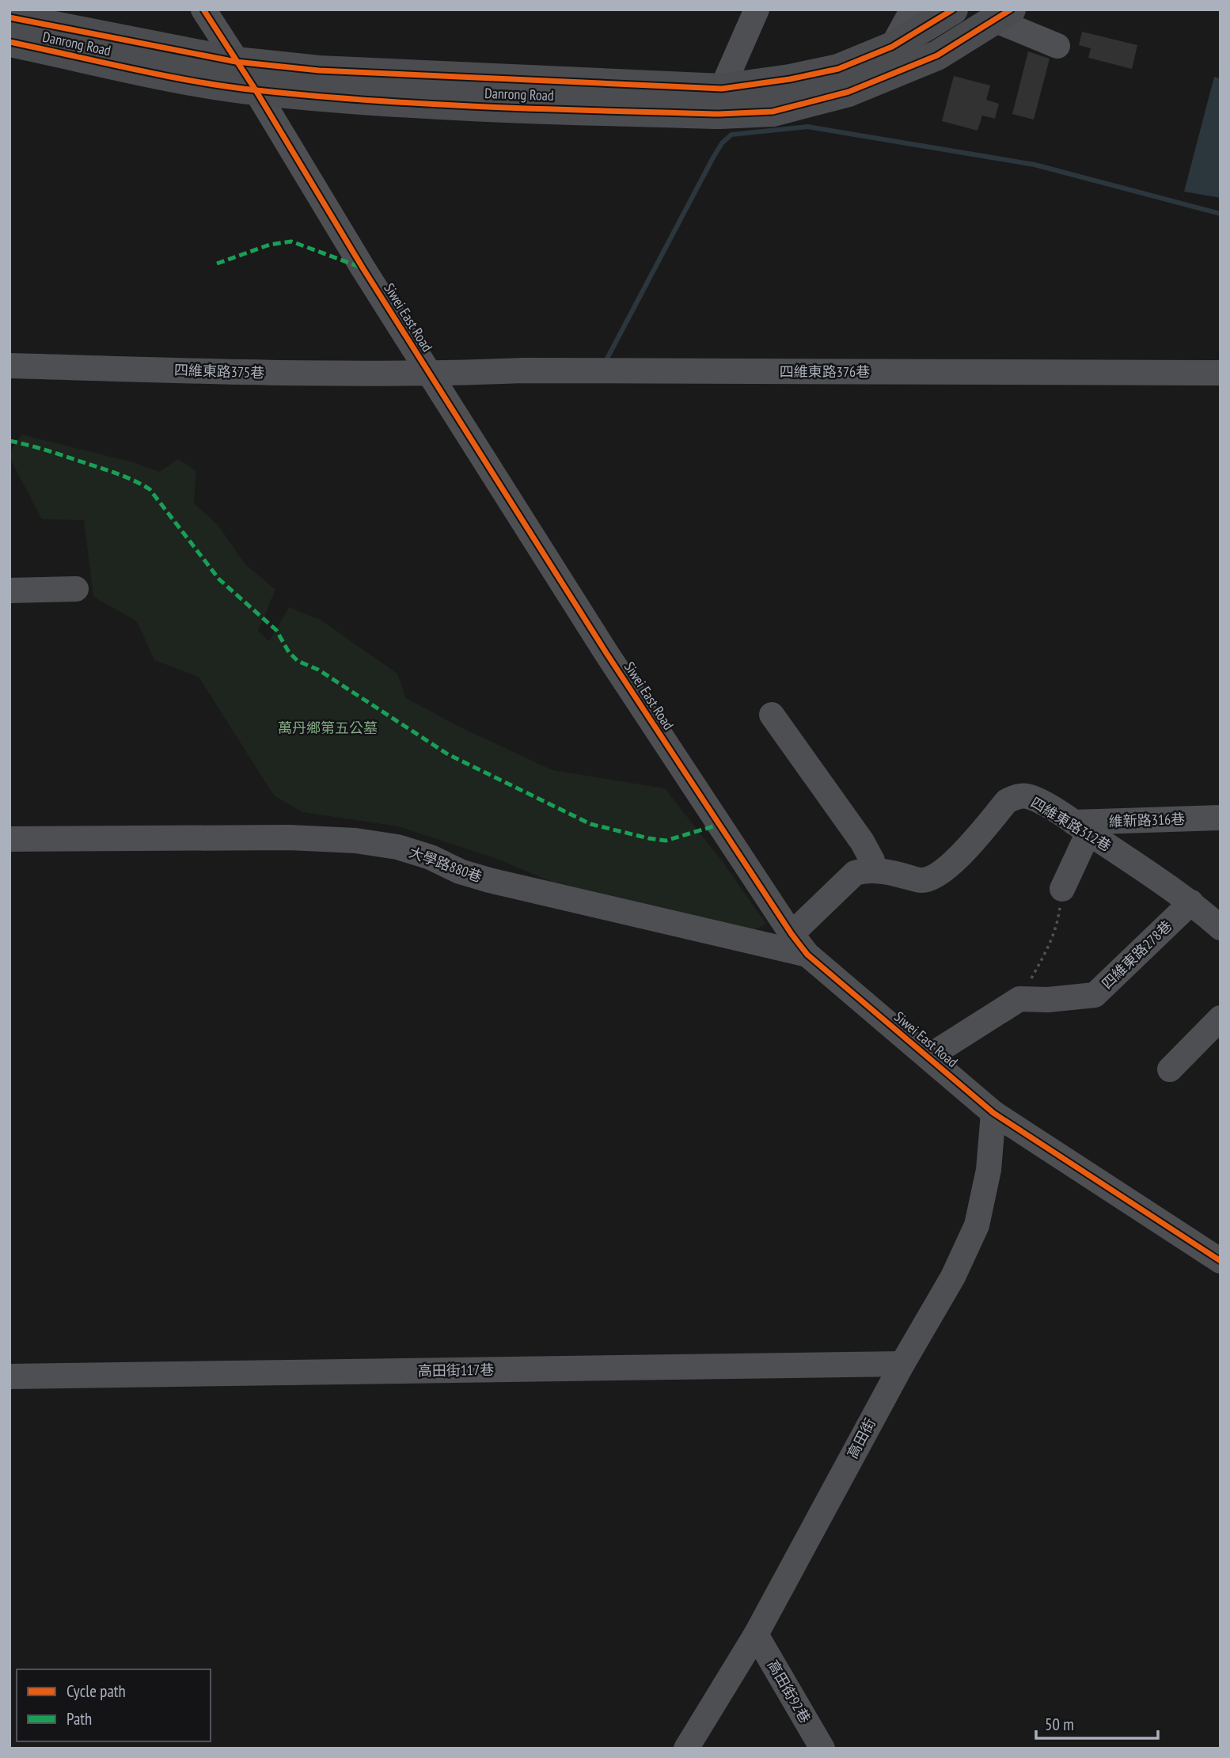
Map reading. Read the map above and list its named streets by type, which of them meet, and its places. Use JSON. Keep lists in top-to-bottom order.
{
  "streets": {
    "main road": ["Danrong Road"],
    "street": [
      "Siwei East Road",
      "四維東路375巷",
      "四維東路376巷",
      "維新路316巷",
      "四維東路312巷",
      "大學路880巷",
      "四維東路278巷",
      "高田街117巷",
      "高田街",
      "高田街92巷"
    ]
  },
  "crossings": [
    ["Danrong Road", "Siwei East Road"],
    ["Siwei East Road", "四維東路375巷"],
    ["Siwei East Road", "四維東路376巷"],
    ["Siwei East Road", "四維東路312巷"],
    ["Siwei East Road", "大學路880巷"],
    ["Siwei East Road", "高田街"],
    ["四維東路375巷", "四維東路376巷"],
    ["維新路316巷", "四維東路312巷"],
    ["四維東路312巷", "四維東路278巷"],
    ["高田街117巷", "高田街"],
    ["高田街", "高田街92巷"]
  ],
  "parks": ["萬丹鄉第五公墓"],
  "legend": ["Cycle path", "Path"],
  "scale_bar": "50 m"
}
